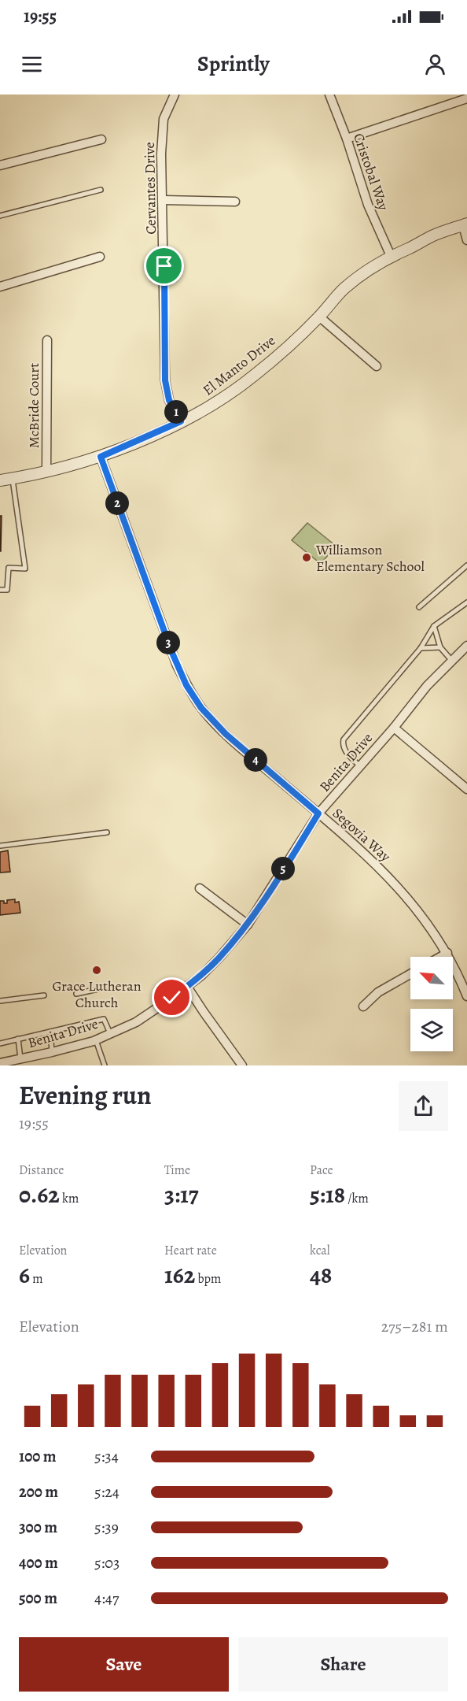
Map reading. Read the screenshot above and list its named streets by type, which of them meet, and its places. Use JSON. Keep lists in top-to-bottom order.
{
  "streets": {
    "street": [
      "Cristobal Way",
      "Cervantes Drive",
      "El Manto Drive",
      "McBride Court",
      "Benita Drive",
      "Segovia Way"
    ]
  },
  "crossings": [
    ["Cristobal Way", "El Manto Drive"],
    ["Cervantes Drive", "El Manto Drive"],
    ["El Manto Drive", "McBride Court"],
    ["El Manto Drive", "Segovia Way"],
    ["Benita Drive", "Segovia Way"]
  ],
  "places": ["Williamson Elementary School", "Grace Lutheran Church"],
  "north": "top left",
  "page": {
    "status": "19:55",
    "header": "Sprintly",
    "pins": [
      "1",
      "2",
      "3",
      "4",
      "5"
    ],
    "heading": ["Evening run", "19:55"],
    "stats": [
      ["Distance", "0.62 km"],
      ["Time", "3:17"],
      ["Pace", "5:18 /km"],
      ["Elevation", "6 m"],
      ["Heart rate", "162 bpm"],
      ["kcal", "48"]
    ],
    "chart": ["Elevation", "275–281 m"],
    "list": [
      {
        "name": "100 m",
        "note": "5:34"
      },
      {
        "name": "200 m",
        "note": "5:24"
      },
      {
        "name": "300 m",
        "note": "5:39"
      },
      {
        "name": "400 m",
        "note": "5:03"
      },
      {
        "name": "500 m",
        "note": "4:47"
      }
    ],
    "buttons": ["Save", "Share"]
  }
}
